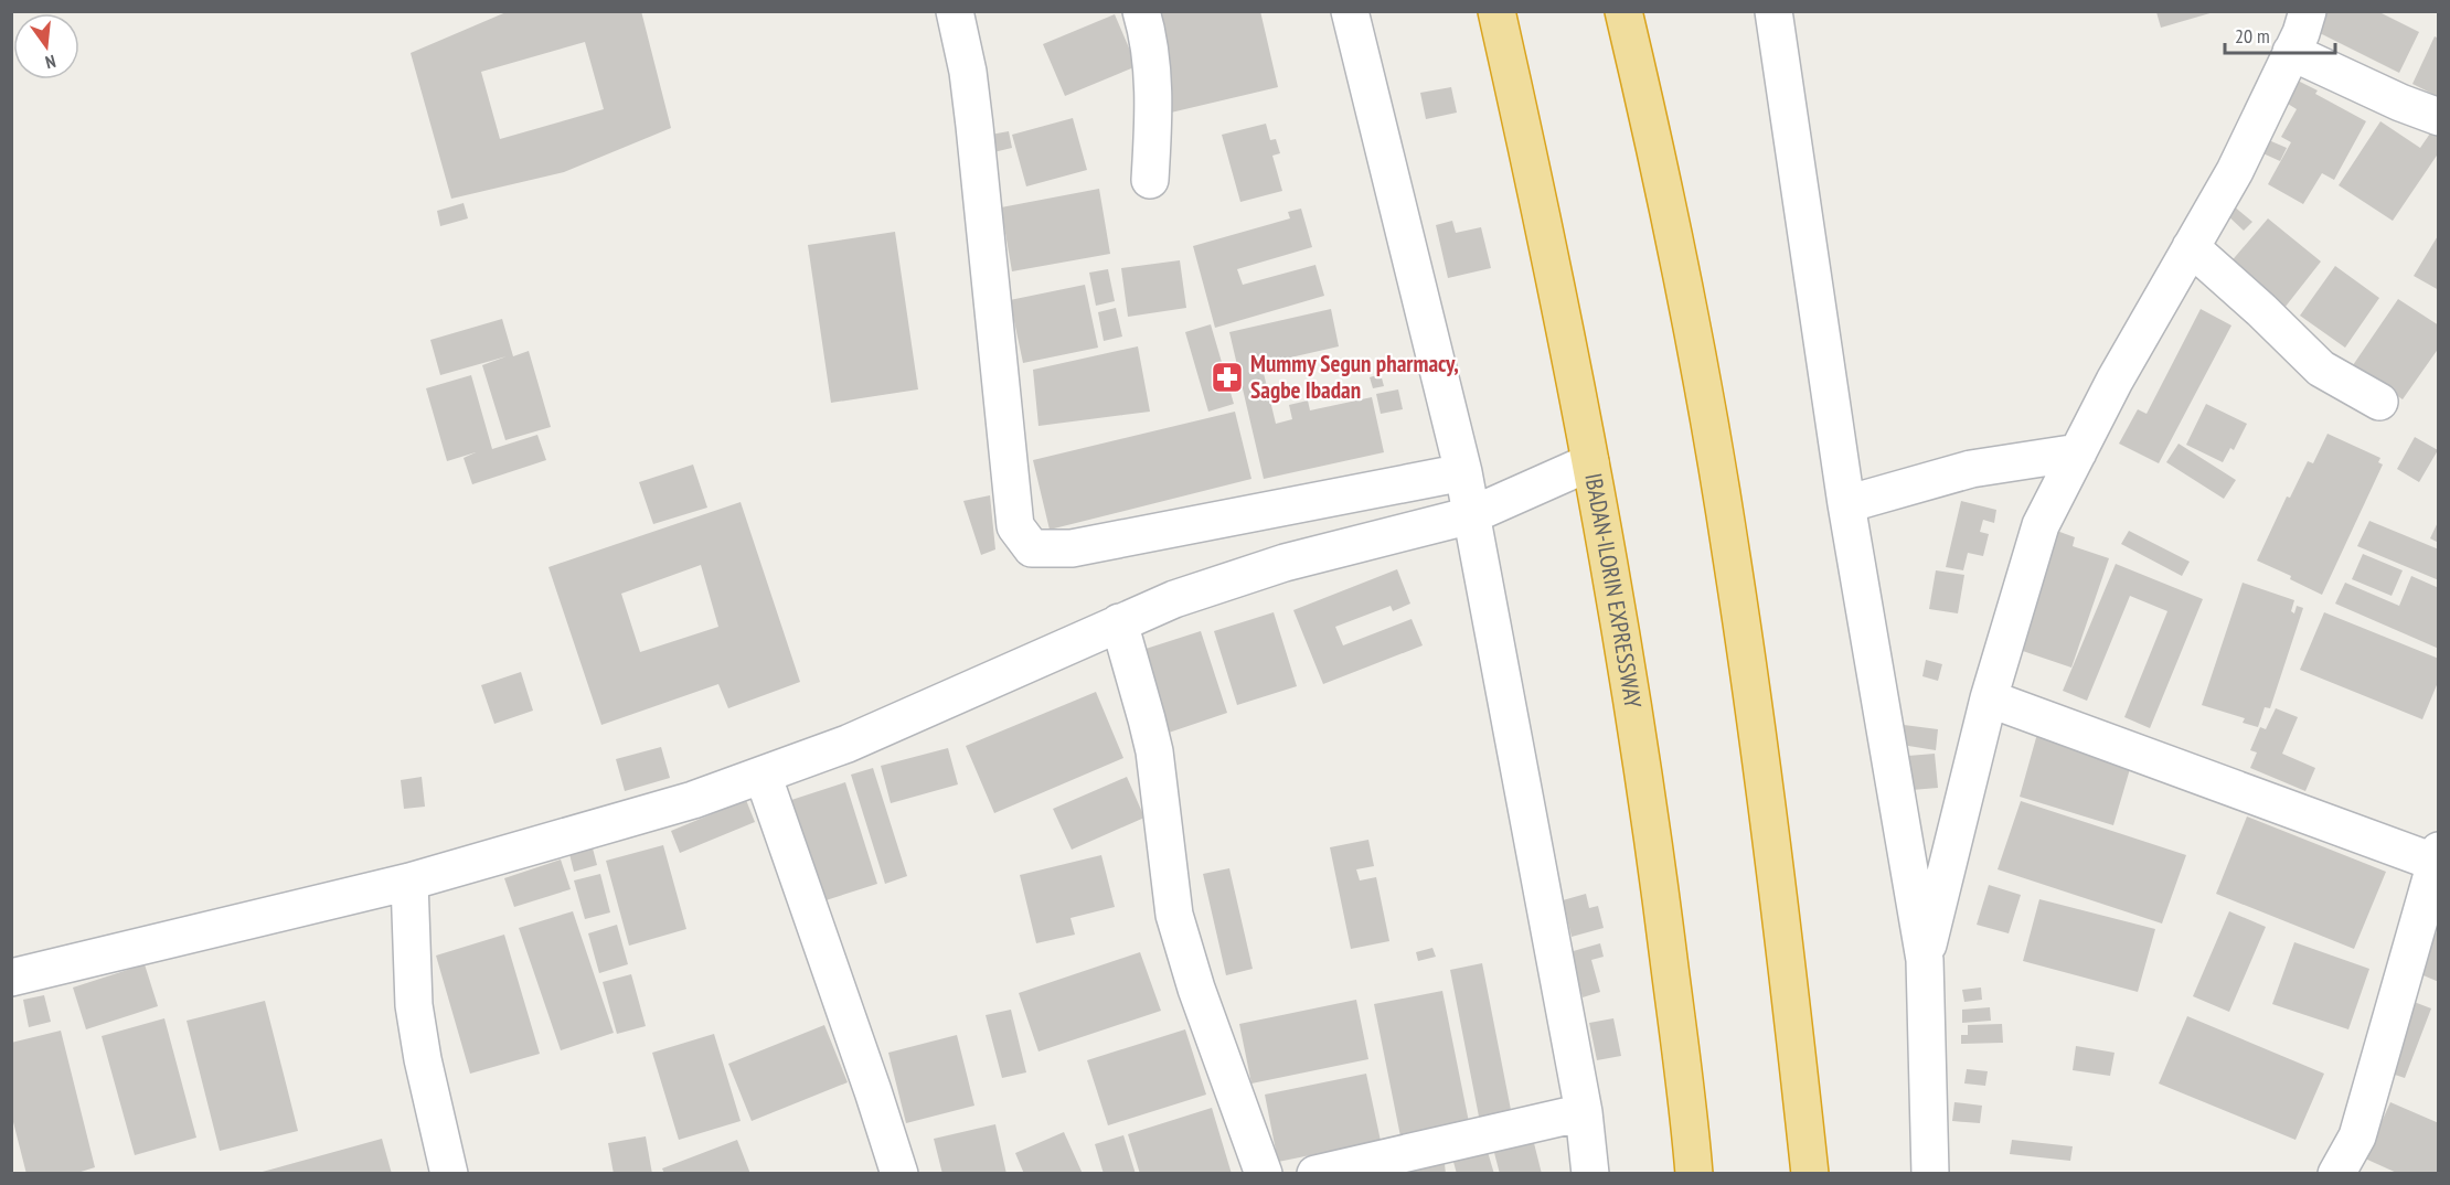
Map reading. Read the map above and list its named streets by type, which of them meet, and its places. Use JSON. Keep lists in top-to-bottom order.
{
  "streets": {
    "highway": ["IBADAN-ILORIN EXPRESSWAY"]
  },
  "places": {
    "pharmacy": ["Mummy Segun pharmacy, Sagbe Ibadan"]
  },
  "scale_bar": "20 m",
  "north": "bottom"
}
